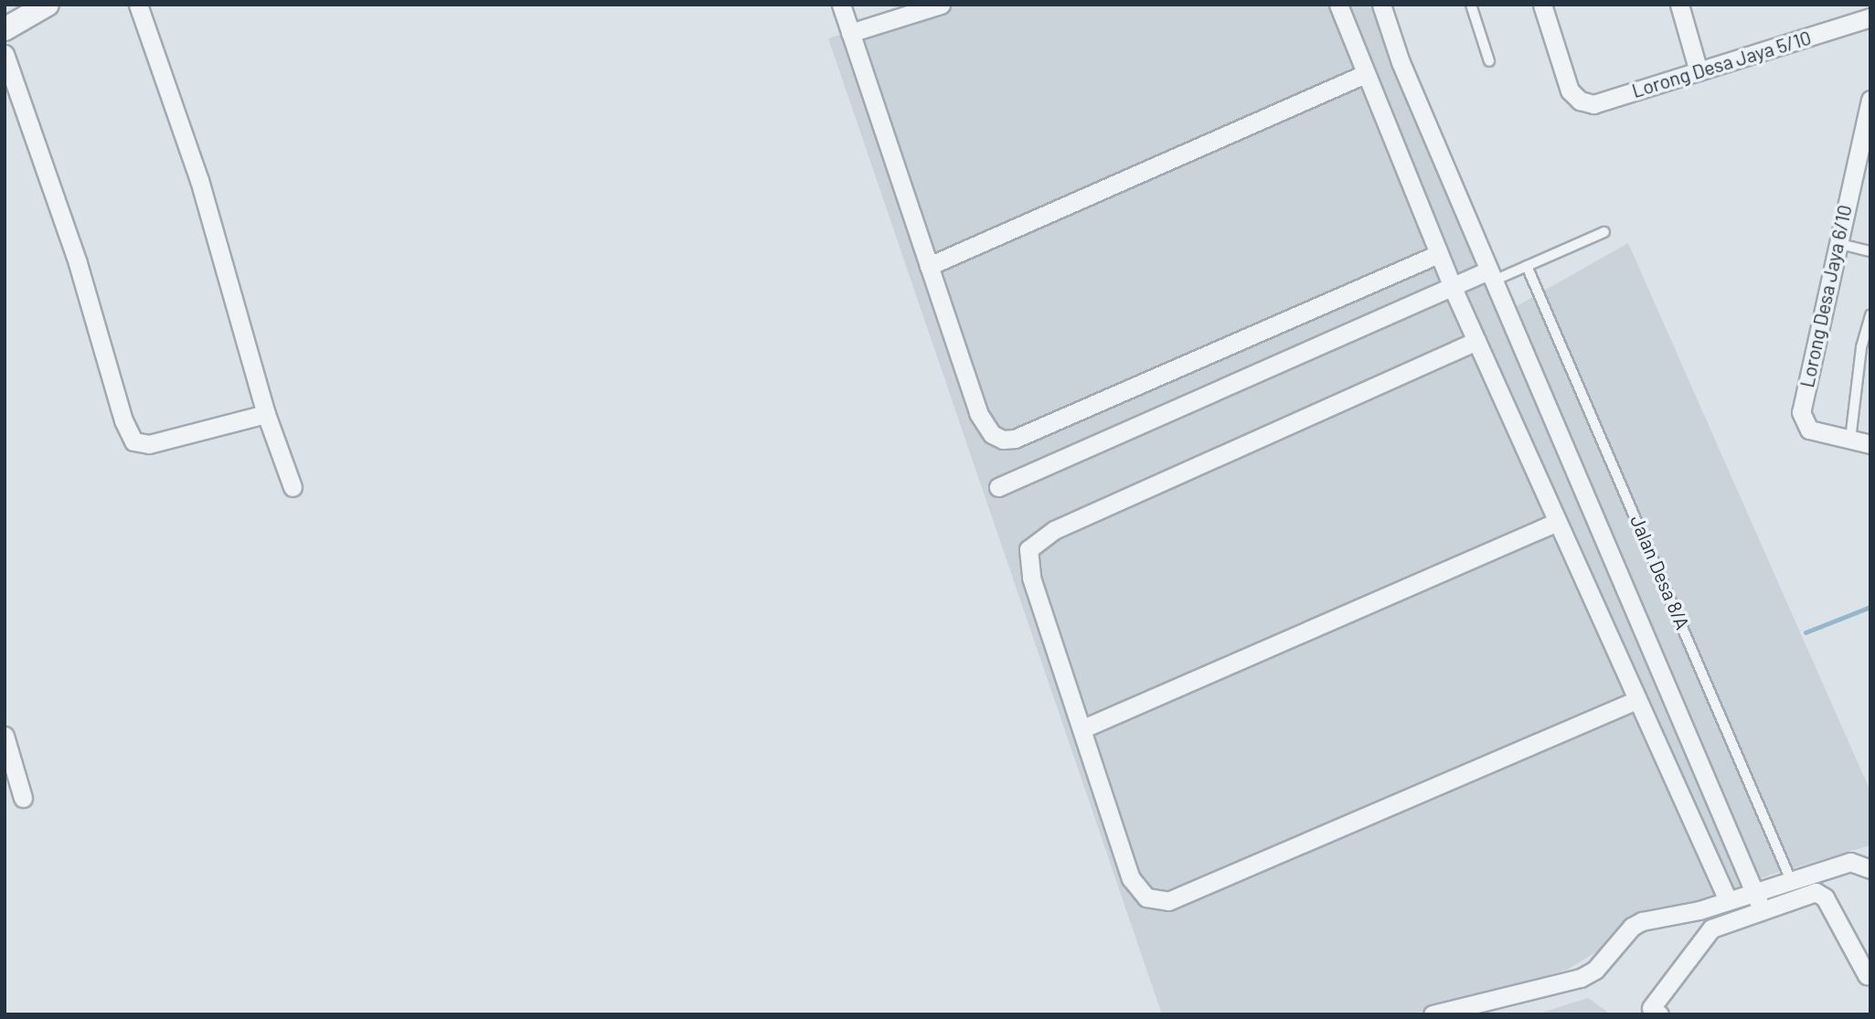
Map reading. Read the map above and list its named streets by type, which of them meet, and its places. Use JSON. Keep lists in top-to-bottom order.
{
  "streets": {
    "street": ["Lorong Desa Jaya 5/10", "Lorong Desa Jaya 6/10"],
    "lane": ["Jalan Desa 8/A"]
  }
}
